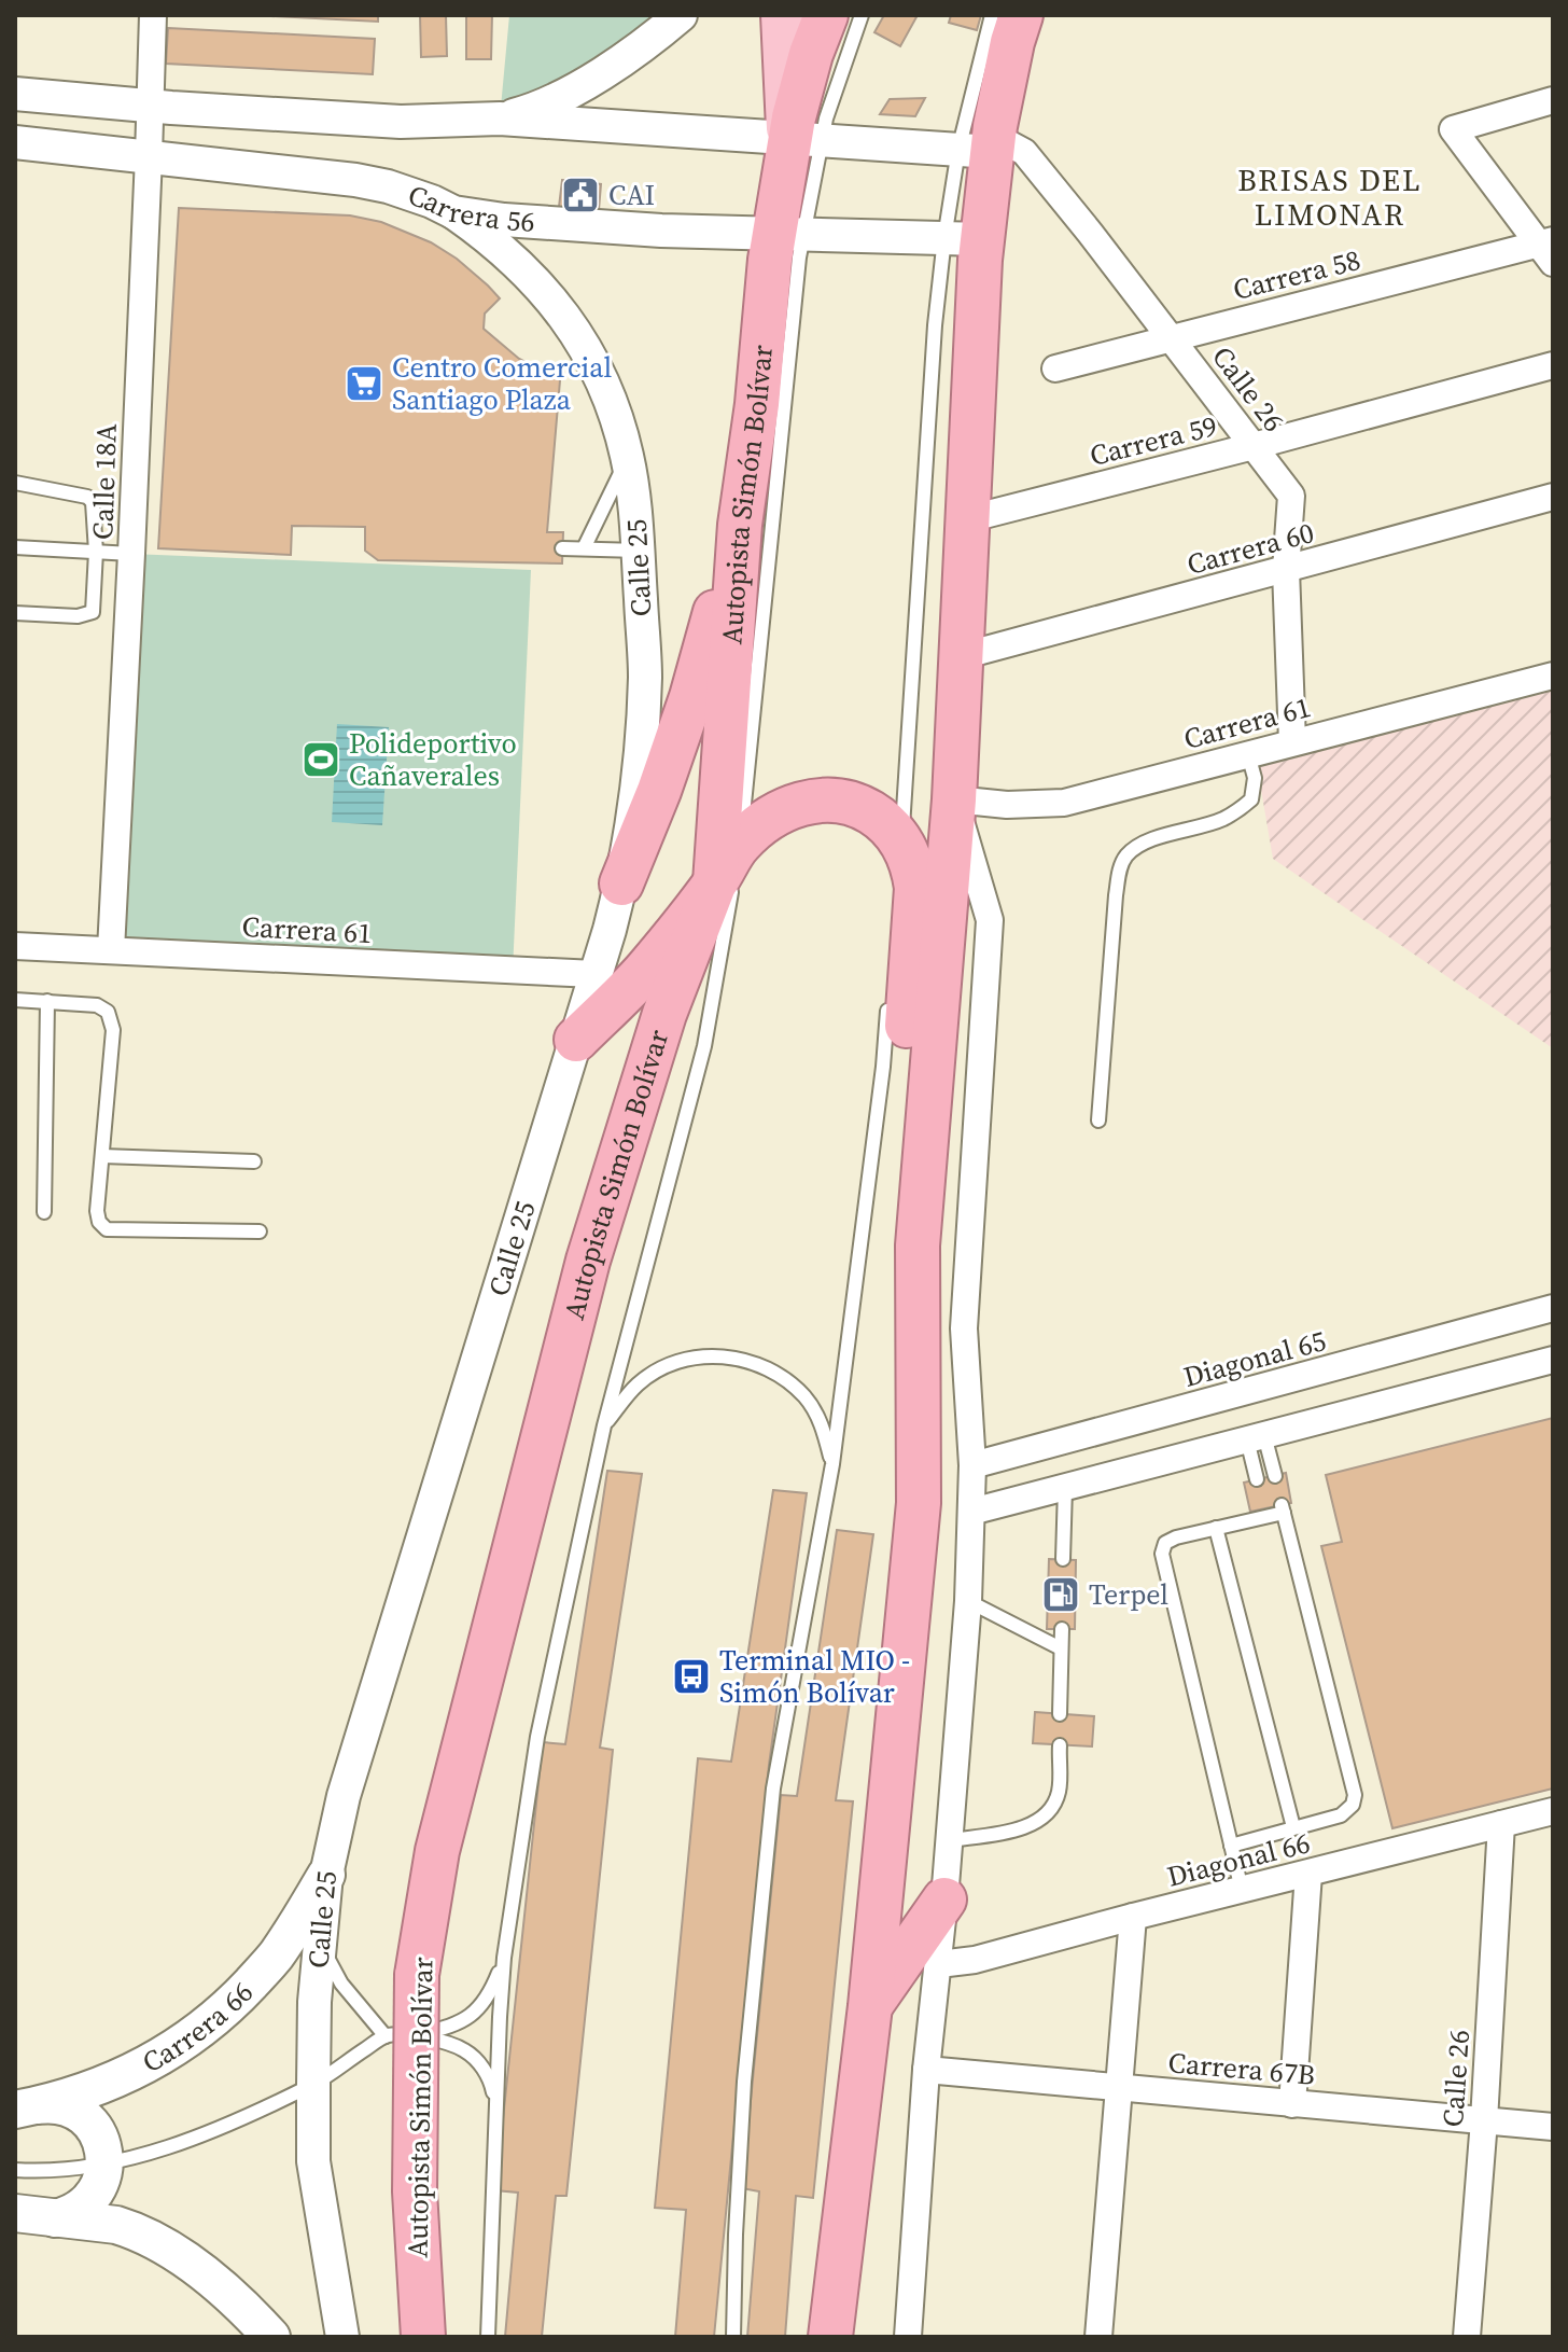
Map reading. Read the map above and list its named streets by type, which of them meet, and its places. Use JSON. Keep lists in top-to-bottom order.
{
  "streets": {
    "highway": ["Autopista Simón Bolívar"],
    "main road": ["Carrera 66"],
    "street": [
      "Carrera 56",
      "Carrera 58",
      "Calle 26",
      "Carrera 59",
      "Calle 18A",
      "Carrera 60",
      "Calle 25",
      "Carrera 61",
      "Diagonal 65",
      "Diagonal 66",
      "Carrera 67B"
    ]
  },
  "crossings": [
    ["Carrera 56", "Calle 18A"],
    ["Carrera 56", "Autopista Simón Bolívar"],
    ["Carrera 56", "Calle 25"],
    ["Carrera 58", "Calle 26"],
    ["Calle 26", "Carrera 59"],
    ["Calle 26", "Carrera 60"],
    ["Calle 26", "Carrera 61"],
    ["Calle 26", "Diagonal 66"],
    ["Calle 26", "Carrera 67B"],
    ["Calle 18A", "Carrera 61"],
    ["Calle 25", "Carrera 61"],
    ["Calle 25", "Carrera 66"]
  ],
  "districts": ["BRISAS DEL LIMONAR"],
  "places": {
    "public building": ["CAI"],
    "supermarket": ["Centro Comercial Santiago Plaza"],
    "sports": ["Polideportivo Cañaverales"],
    "fuel station": ["Terpel"],
    "bus stop": ["Terminal MIO - Simón Bolívar"]
  }
}
